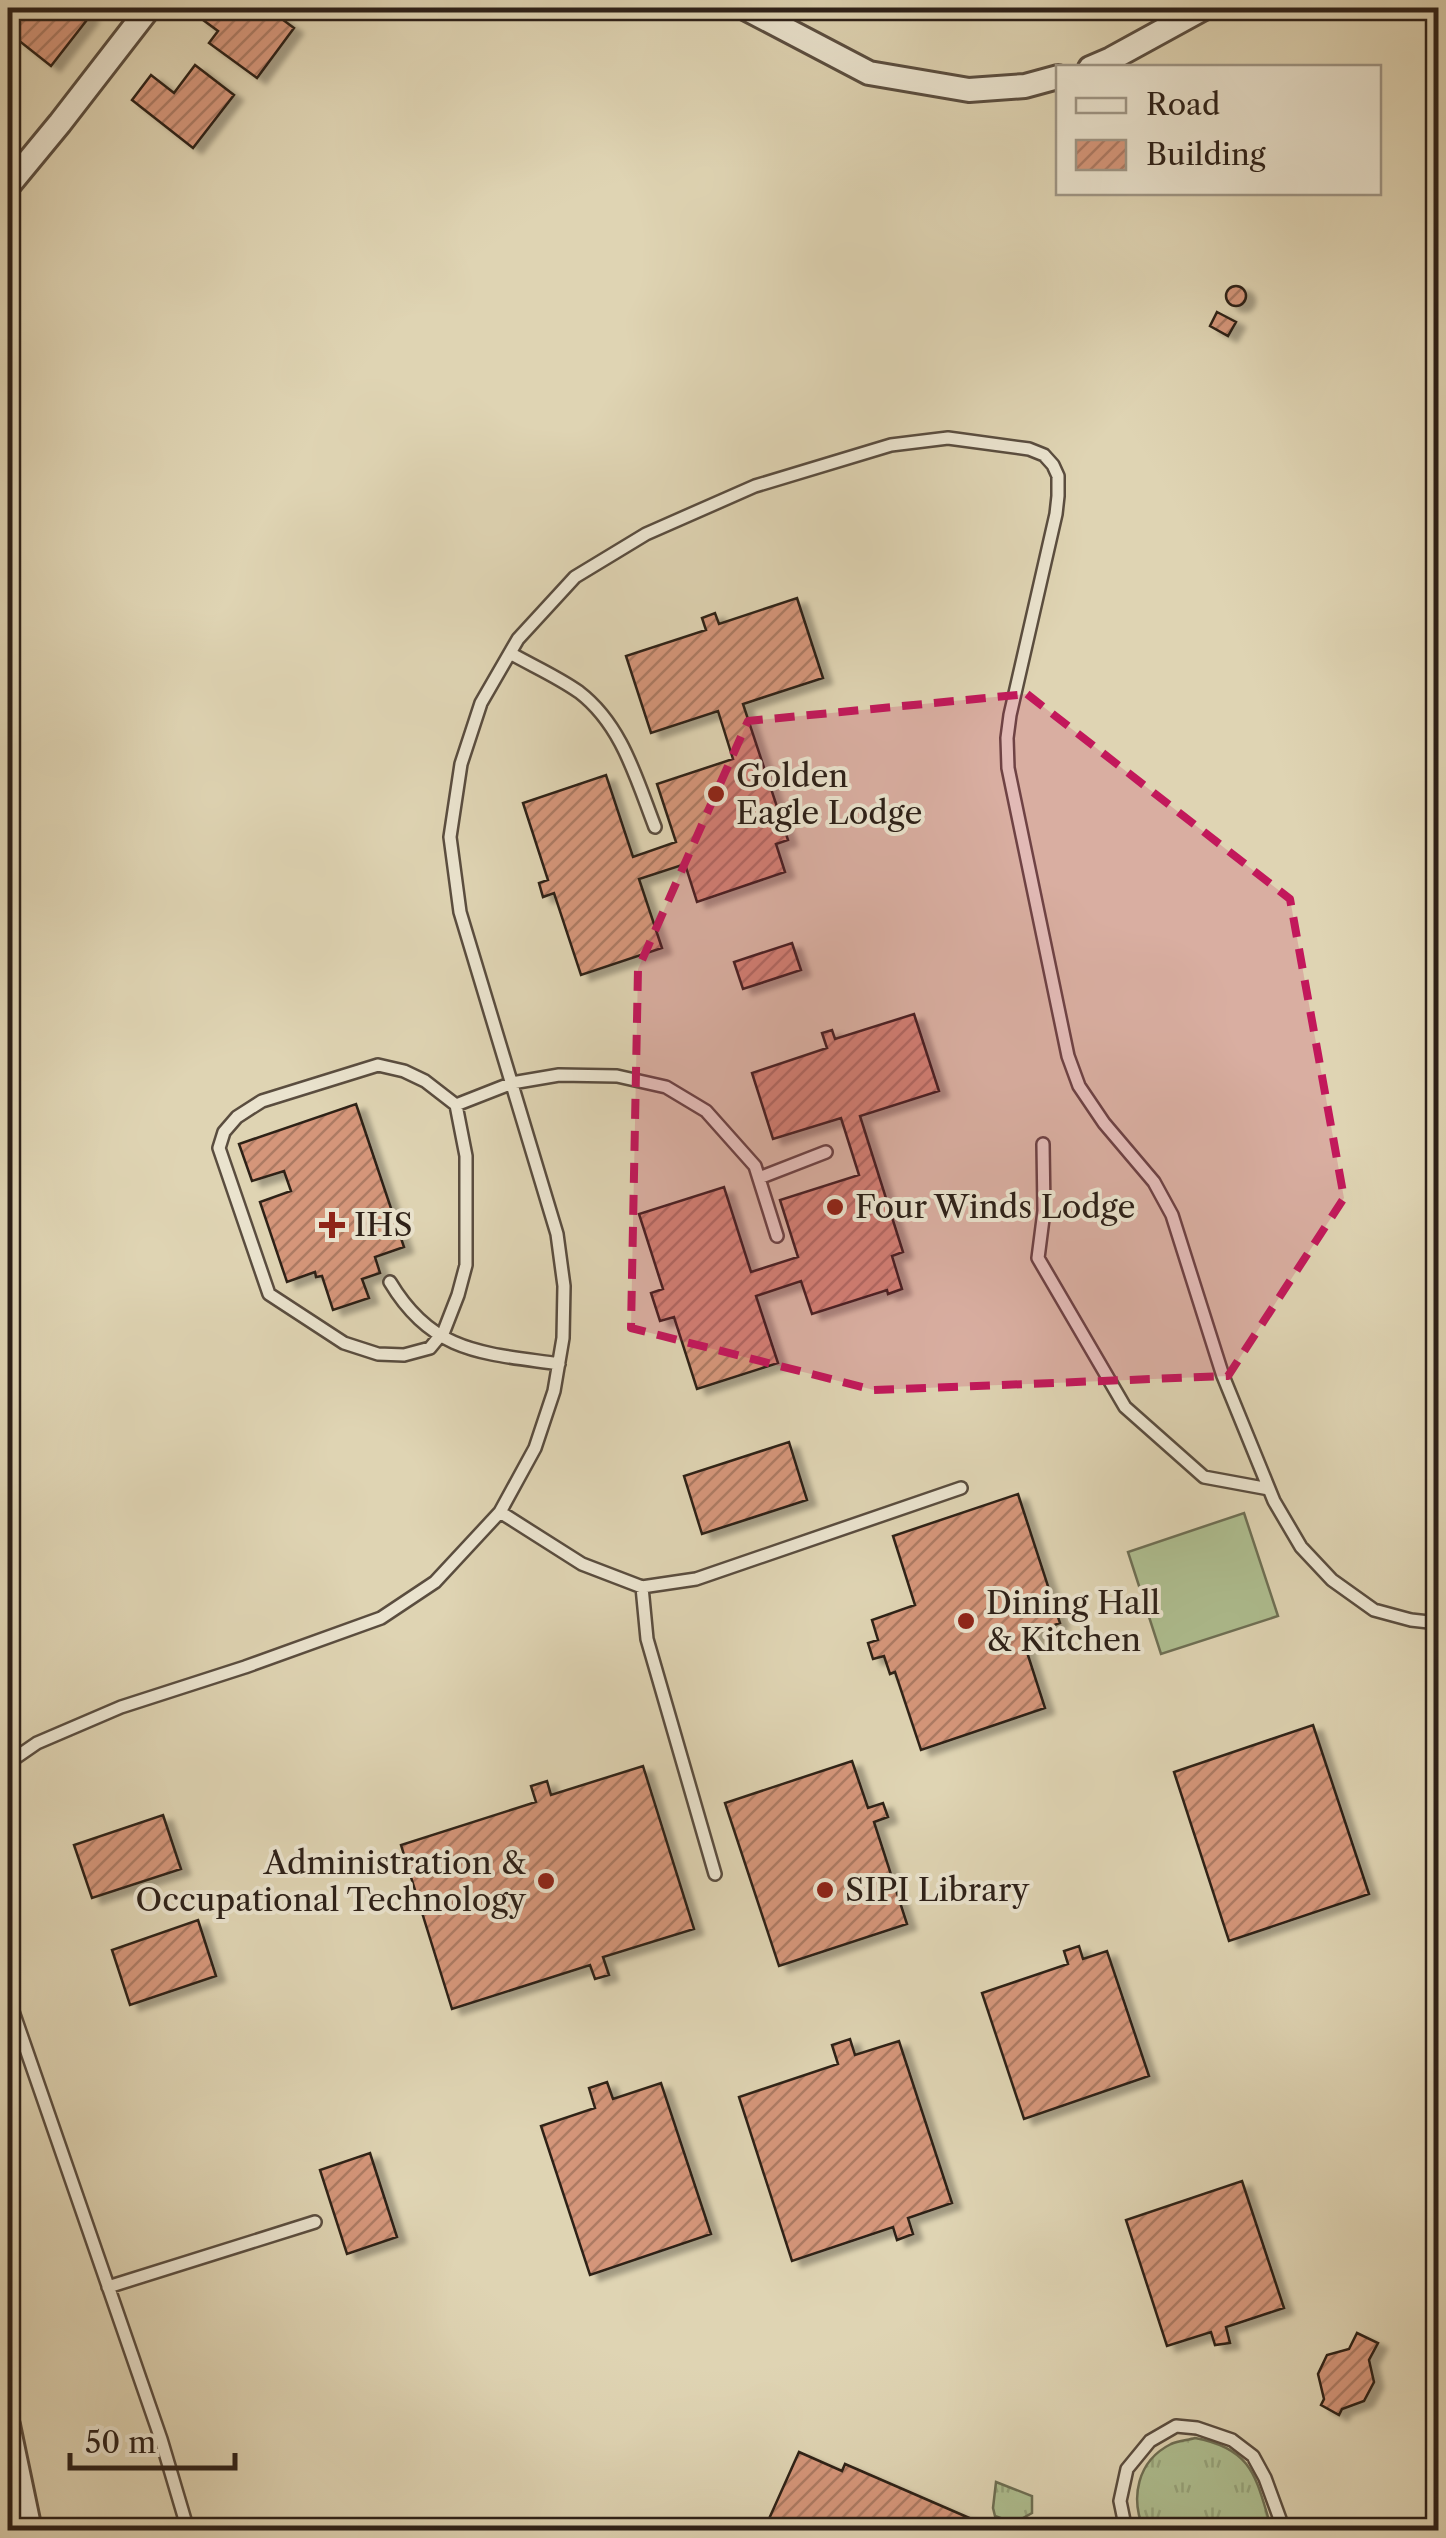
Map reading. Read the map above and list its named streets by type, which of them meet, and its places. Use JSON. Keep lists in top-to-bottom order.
{
  "places": {
    "other": [
      "Golden Eagle Lodge",
      "Four Winds Lodge",
      "Dining Hall & Kitchen",
      "Administration & Occupational Technology",
      "SIPI Library"
    ],
    "health": ["IHS"]
  },
  "legend": ["Road", "Building"],
  "scale_bar": "50 m"
}
